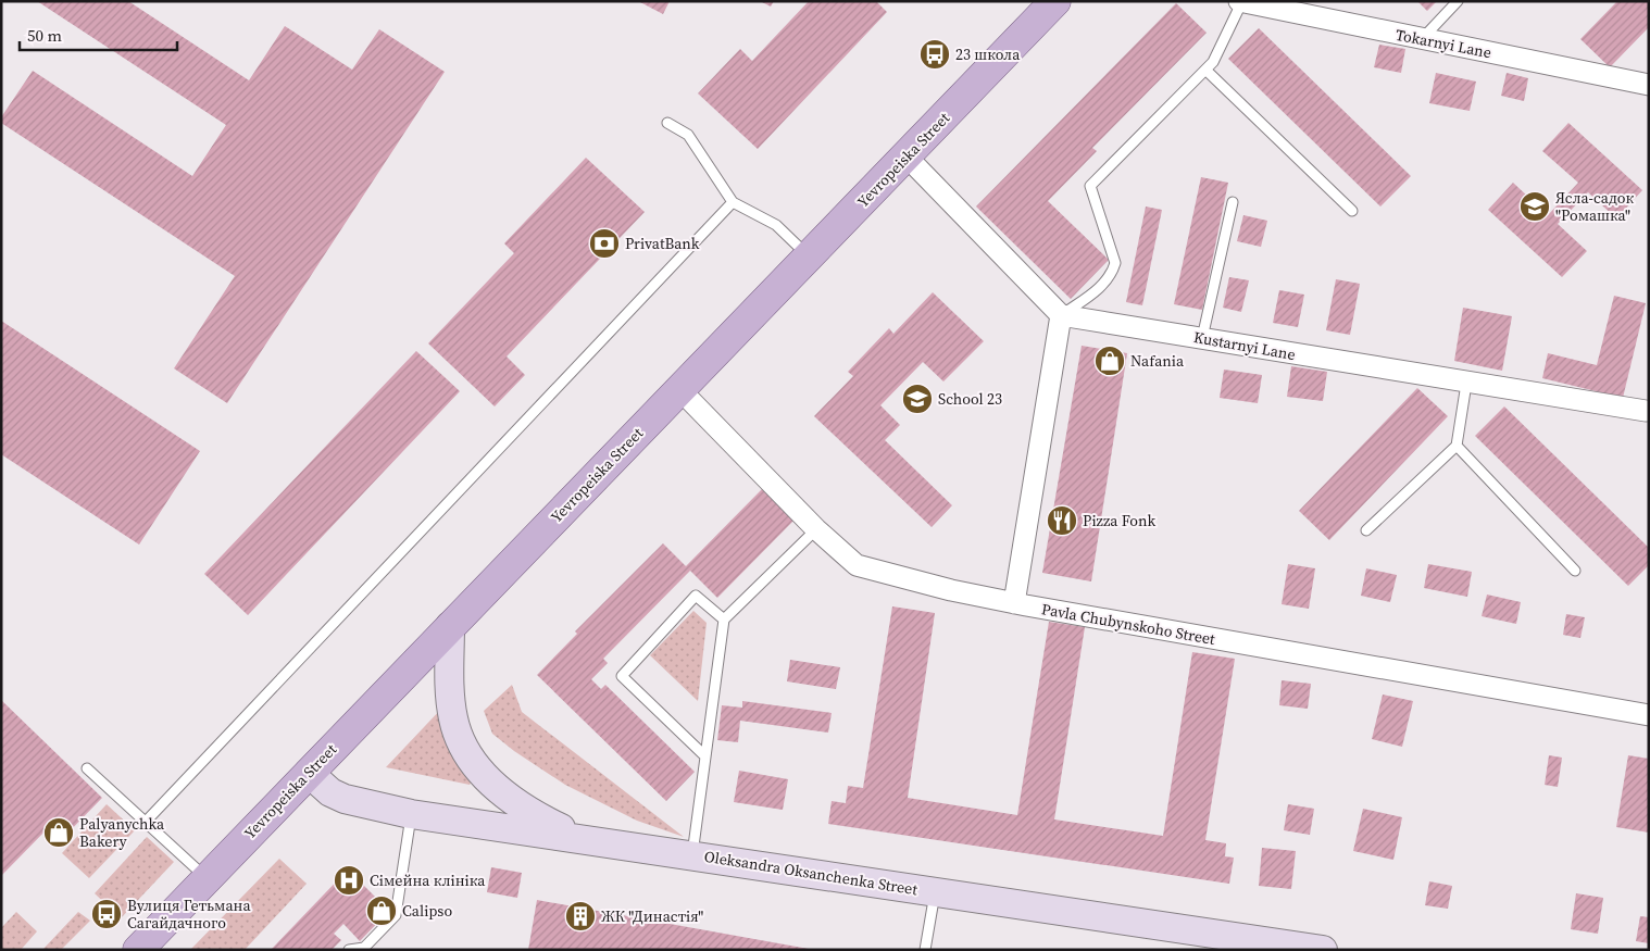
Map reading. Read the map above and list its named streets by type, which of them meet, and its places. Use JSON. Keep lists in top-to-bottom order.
{
  "streets": {
    "main road": ["Yevropeiska Street", "Oleksandra Oksanchenka Street"],
    "street": ["Tokarnyi Lane", "Kustarnyi Lane", "Pavla Chubynskoho Street"]
  },
  "crossings": [
    ["Yevropeiska Street", "Pavla Chubynskoho Street"],
    ["Yevropeiska Street", "Oleksandra Oksanchenka Street"]
  ],
  "places": {
    "bus stop": ["23 школа", "Вулиця Гетьмана Сагайдачного"],
    "school or university": ["Ясла-садок \"Ромашка\"", "School 23"],
    "bank": ["PrivatBank"],
    "shop": ["Nafania", "Palyanychka Bakery", "Calipso"],
    "restaurant": ["Pizza Fonk"],
    "hospital": ["Сімейна клініка"],
    "building": ["ЖК \"Династія\""]
  },
  "scale_bar": "50 m"
}
